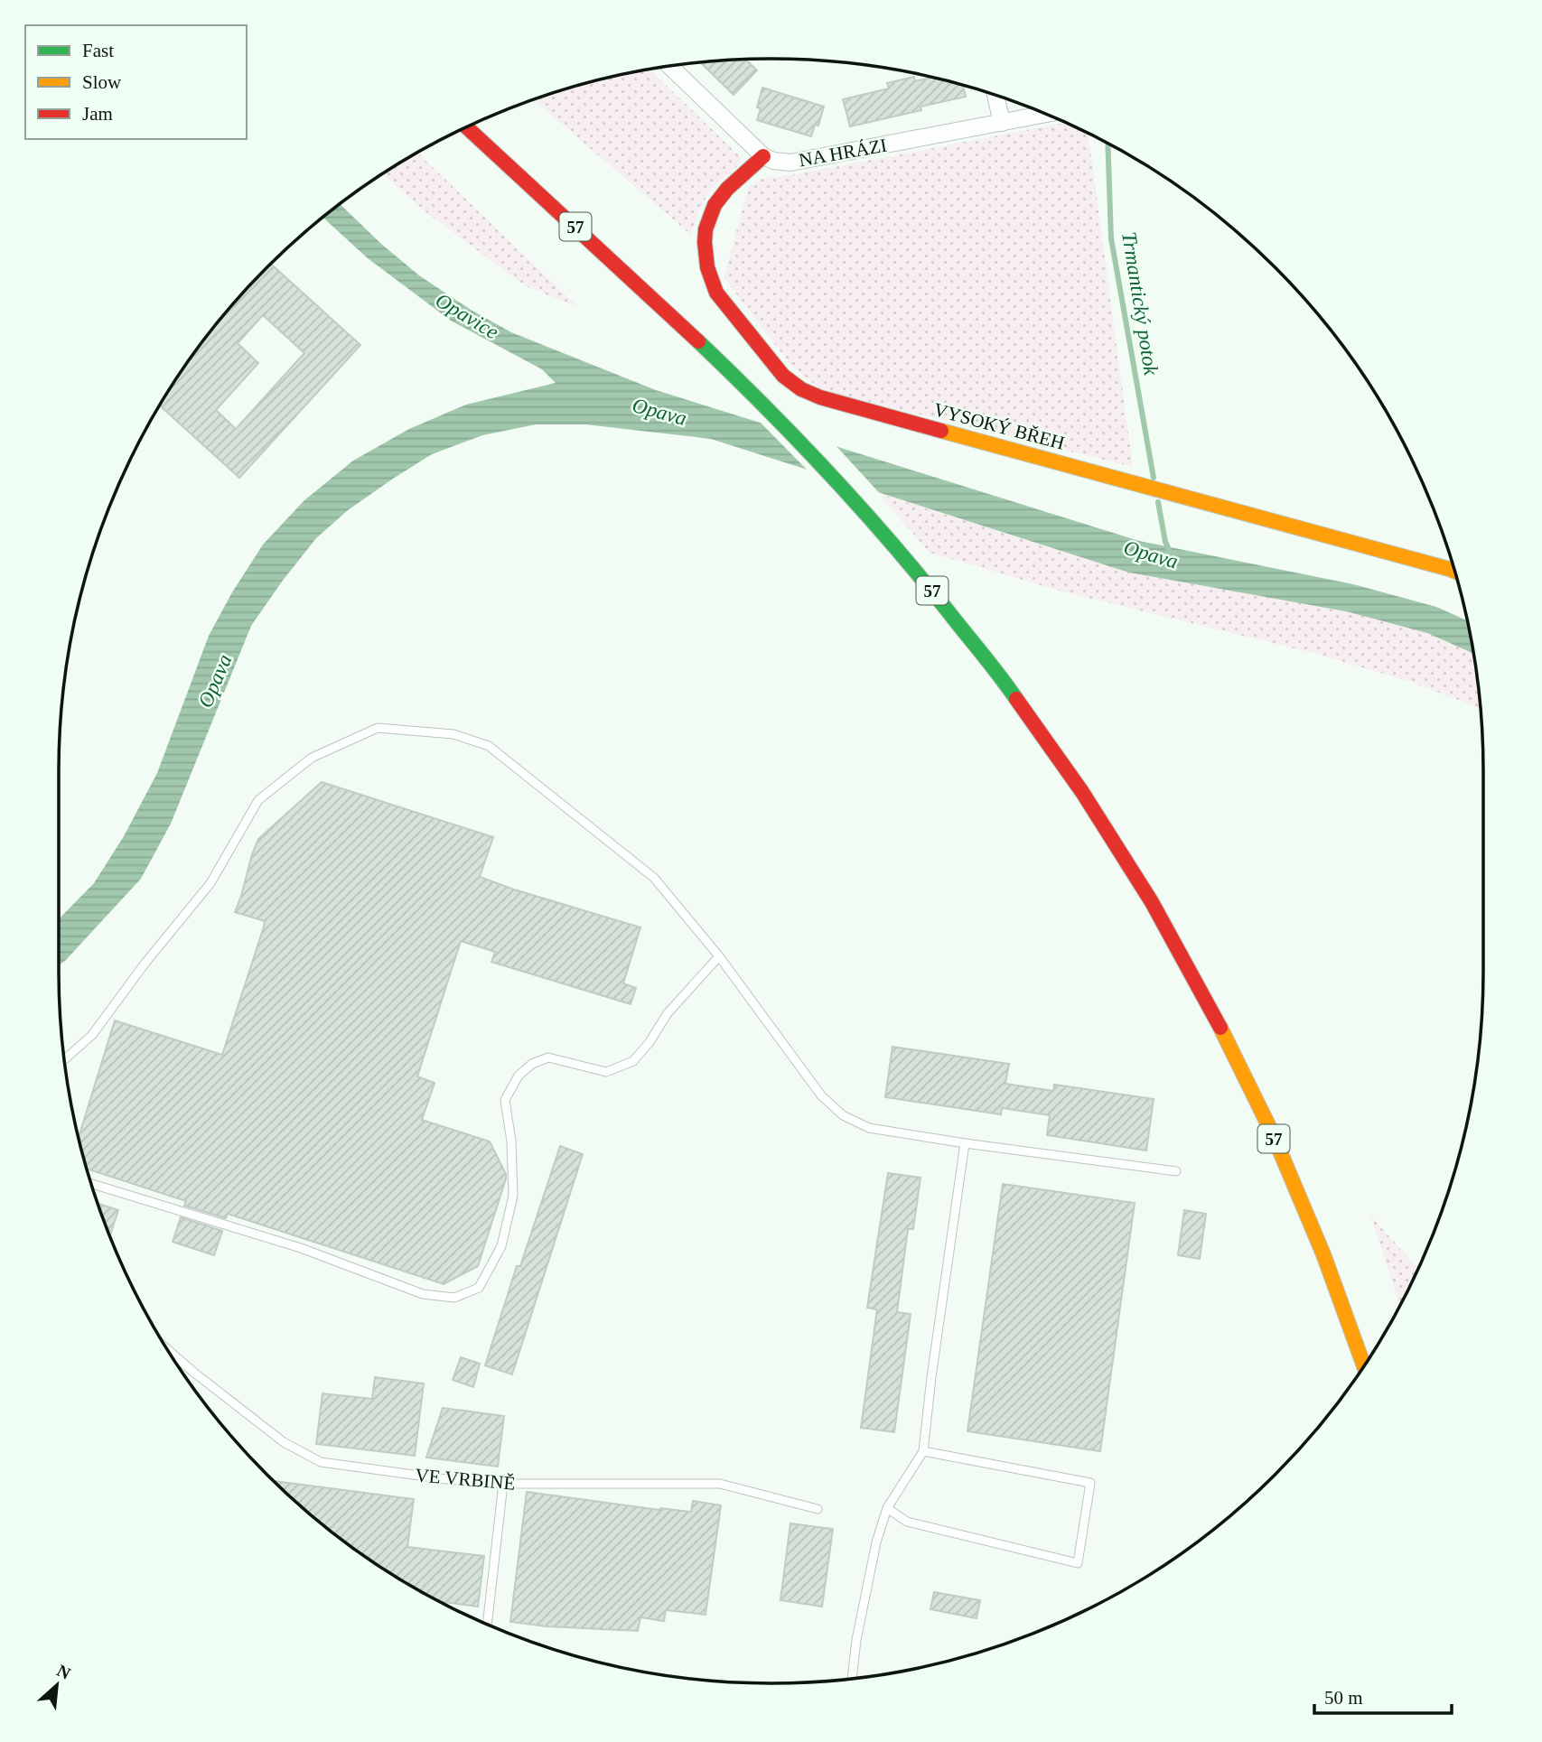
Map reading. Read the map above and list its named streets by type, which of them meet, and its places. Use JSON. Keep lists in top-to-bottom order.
{
  "streets": {
    "main road": ["57", "VYSOKÝ BŘEH"],
    "street": ["NA HRÁZI"],
    "lane": ["VE VRBINĚ"]
  },
  "crossings": [
    ["NA HRÁZI", "VYSOKÝ BŘEH"]
  ],
  "water": ["Trmantický potok", "Opavice", "Opava"],
  "legend": ["Fast", "Slow", "Jam"],
  "scale_bar": "50 m",
  "north": "top right"
}
